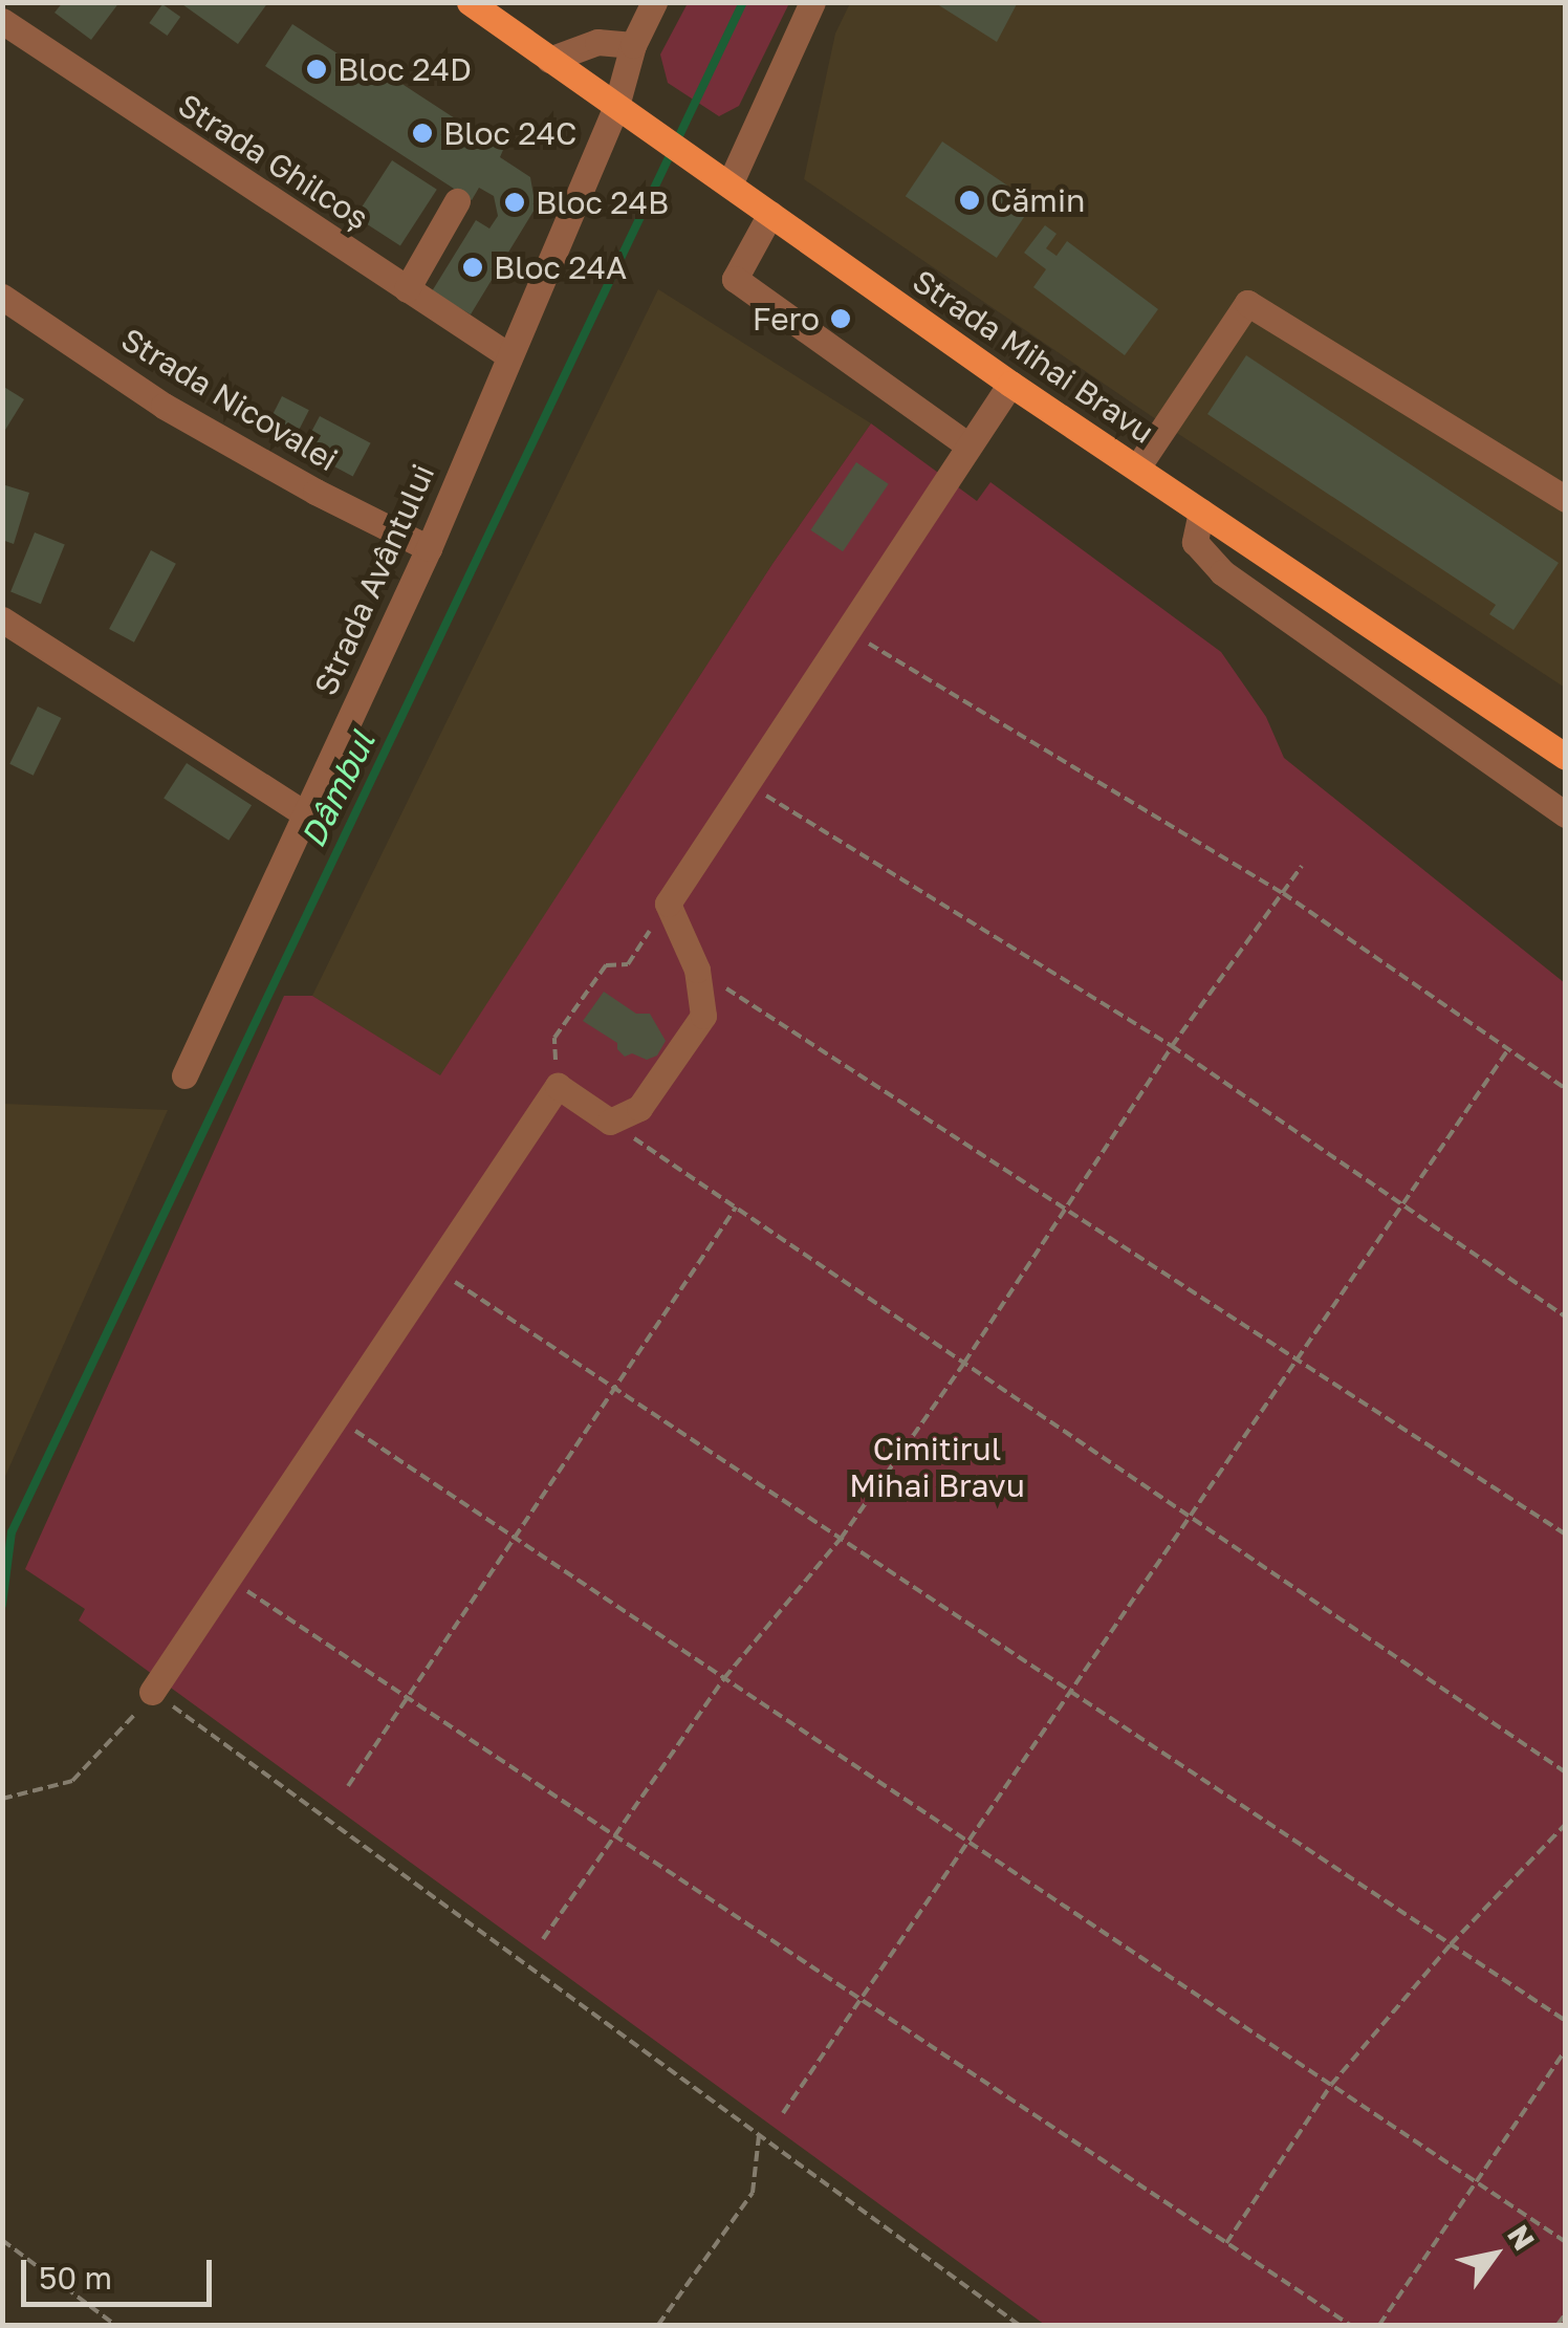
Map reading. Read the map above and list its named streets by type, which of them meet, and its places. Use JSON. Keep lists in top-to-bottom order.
{
  "streets": {
    "main road": ["Strada Mihai Bravu"],
    "street": ["Strada Ghilcoș", "Strada Nicovalei", "Strada Avântului"]
  },
  "crossings": [
    ["Strada Ghilcoș", "Strada Avântului"],
    ["Strada Mihai Bravu", "Strada Avântului"],
    ["Strada Nicovalei", "Strada Avântului"]
  ],
  "water": ["Dâmbul"],
  "parks": ["Cimitirul Mihai Bravu"],
  "places": [
    "Bloc 24D",
    "Bloc 24C",
    "Cămin",
    "Bloc 24B",
    "Bloc 24A",
    "Fero"
  ],
  "scale_bar": "50 m",
  "north": "top right"
}
